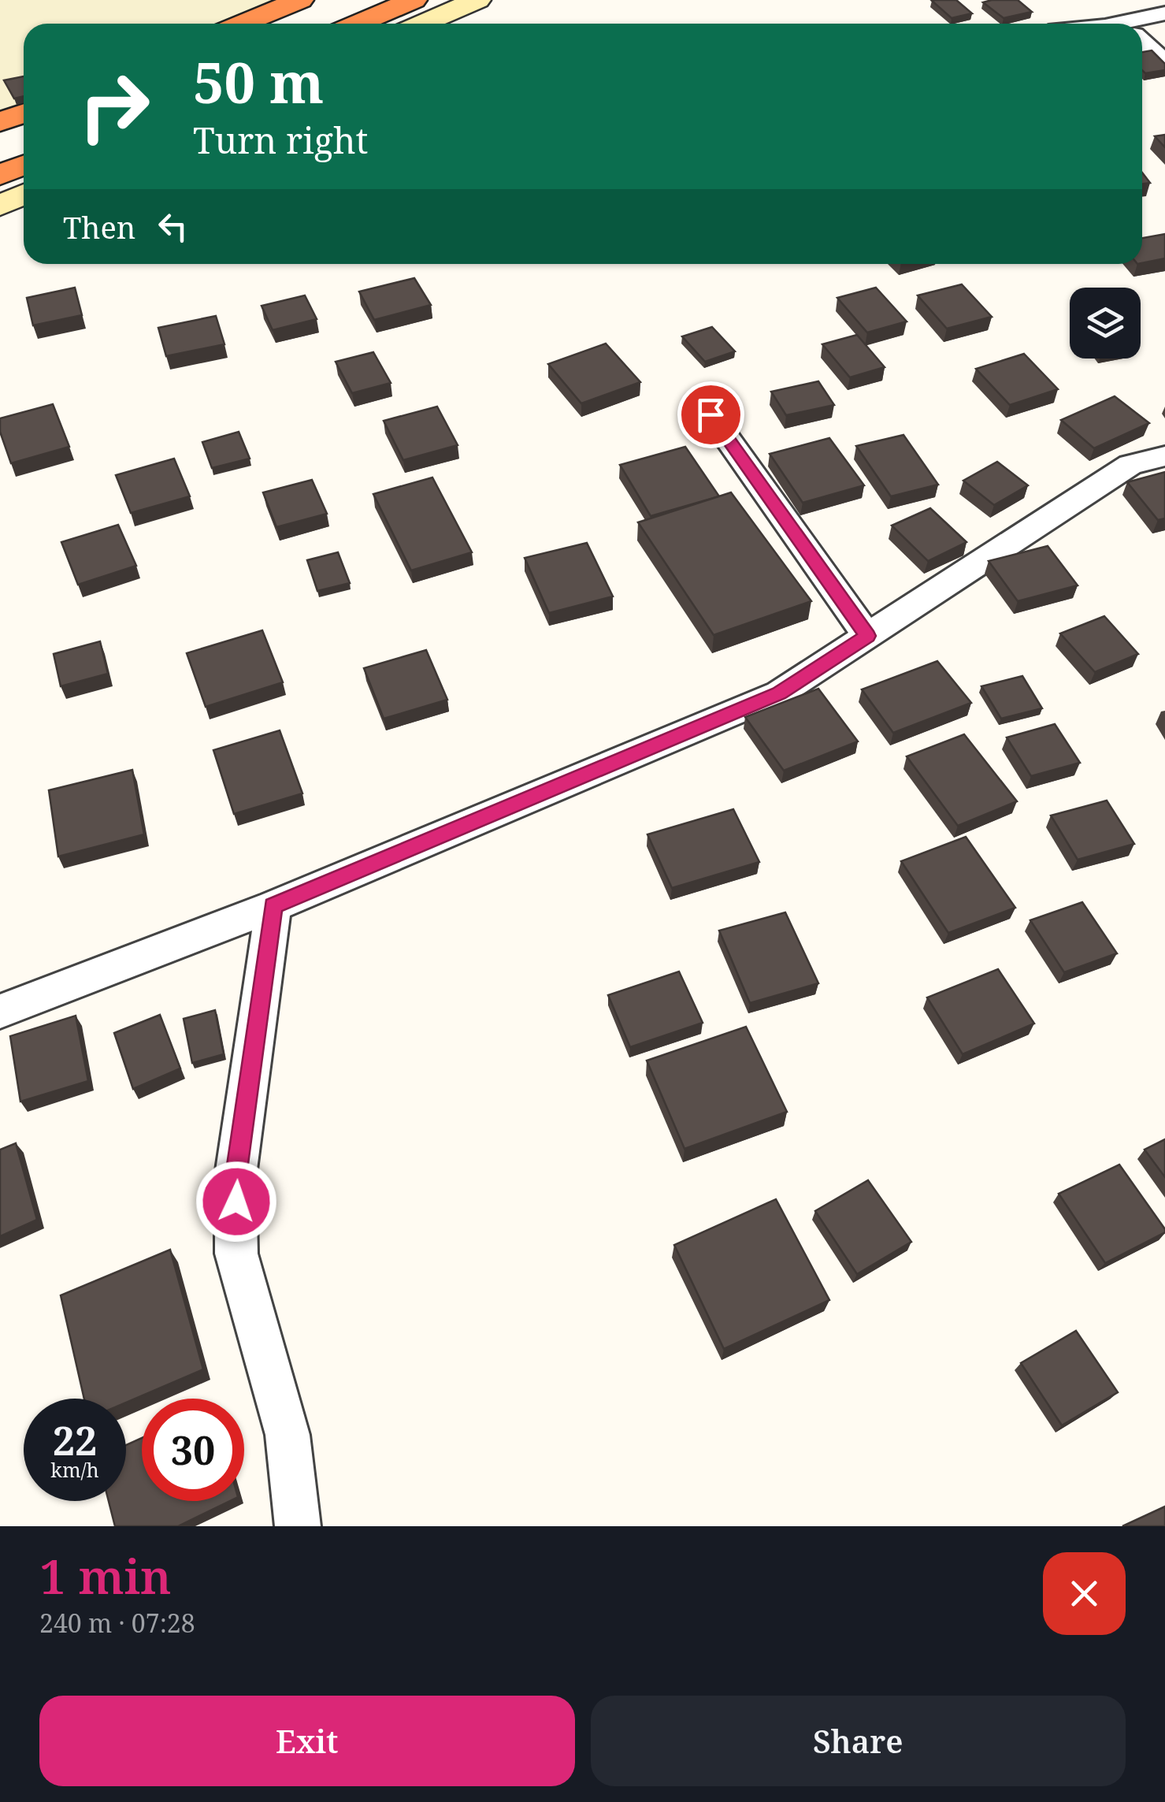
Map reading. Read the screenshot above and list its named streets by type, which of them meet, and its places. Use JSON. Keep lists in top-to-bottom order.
{
  "page": {
    "turn": ["50 m", "Turn right"],
    "then": "Then",
    "speed": "22 km/h",
    "limit": "30",
    "heading": ["1 min", "240 m · 07:28"],
    "buttons": ["Exit", "Share"]
  }
}
